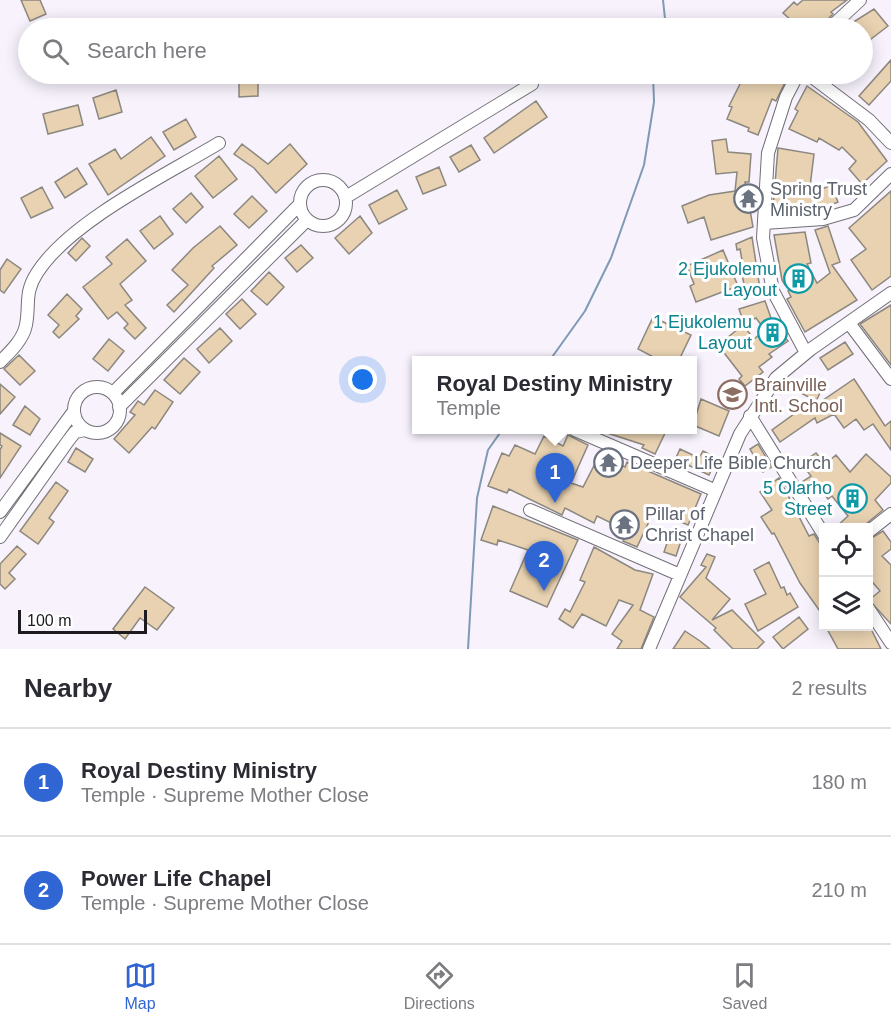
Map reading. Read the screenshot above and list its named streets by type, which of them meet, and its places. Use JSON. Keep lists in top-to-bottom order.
{
  "places": {
    "temple": ["Spring Trust Ministry", "Deeper Life Bible Church", "Pillar of Christ Chapel"],
    "building": ["2 Ejukolemu Layout", "1 Ejukolemu Layout", "5 Olarho Street"],
    "school or university": ["Brainville Intl. School"]
  },
  "scale_bar": "100 m",
  "page": {
    "search": "Search here",
    "popup": ["Royal Destiny Ministry", "Temple"],
    "pins": ["1", "2"],
    "scale": "100 m",
    "heading": ["Nearby", "2 results"],
    "list": [
      {
        "mark": "1",
        "name": "Royal Destiny Ministry",
        "note": "Temple · Supreme Mother Close",
        "value": "180 m"
      },
      {
        "mark": "2",
        "name": "Power Life Chapel",
        "note": "Temple · Supreme Mother Close",
        "value": "210 m"
      }
    ],
    "nav": ["Map", "Directions", "Saved"]
  }
}
